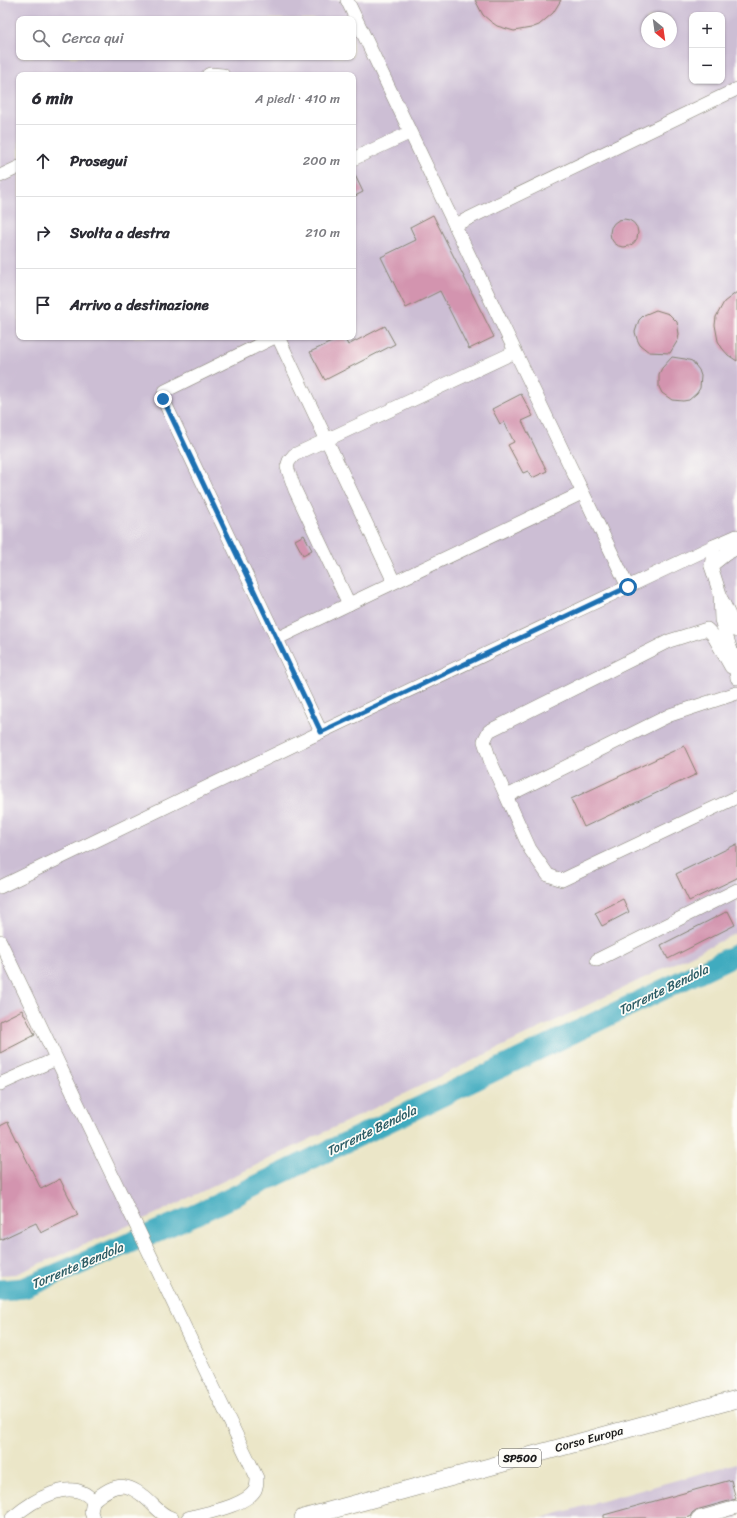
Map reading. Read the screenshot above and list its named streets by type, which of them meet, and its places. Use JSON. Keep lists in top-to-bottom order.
{
  "streets": {
    "main road": ["Corso Europa", "SP500"]
  },
  "water": ["Torrente Bendola"],
  "north": "bottom right",
  "page": {
    "map_buttons": ["+", "−"],
    "search": "Cerca qui",
    "heading": ["6 min", "A piedi · 410 m"],
    "list": [
      ["Prosegui", "200 m"],
      ["Svolta a destra", "210 m"],
      "Arrivo a destinazione"
    ]
  }
}
